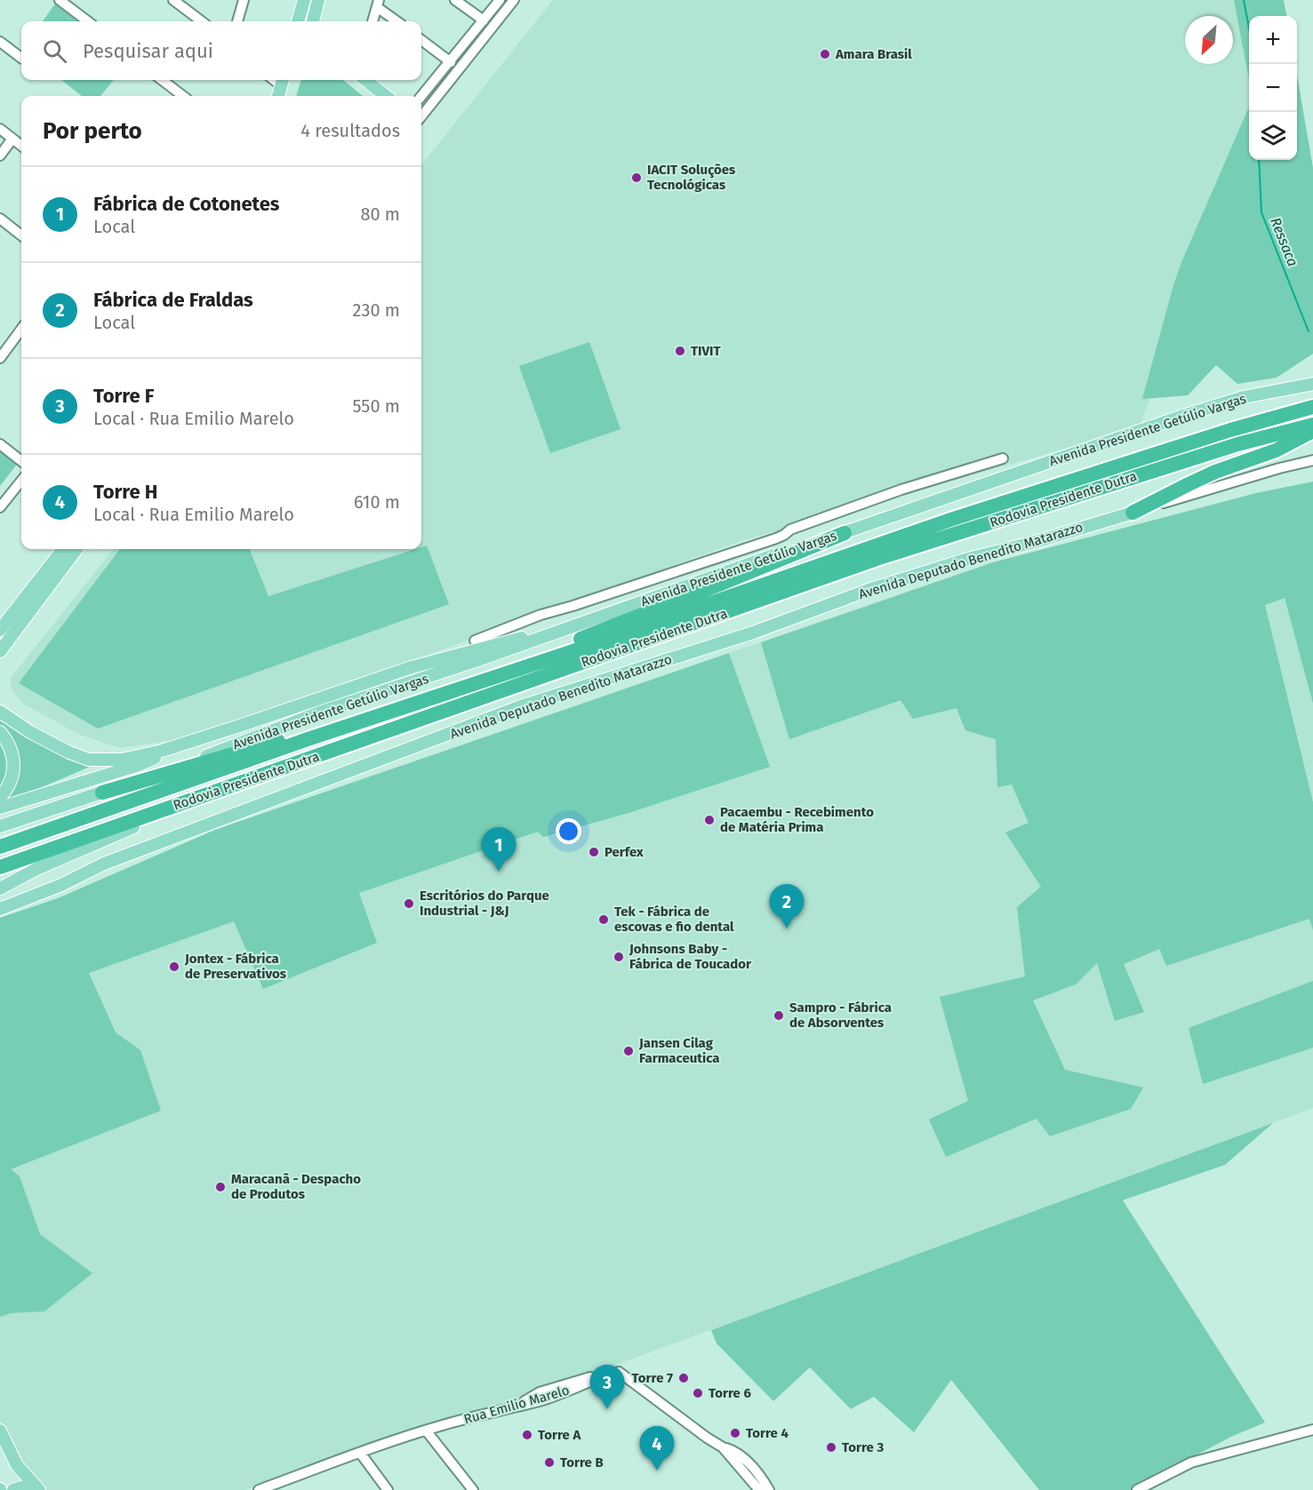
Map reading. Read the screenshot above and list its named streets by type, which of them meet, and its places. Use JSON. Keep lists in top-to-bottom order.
{
  "streets": {
    "highway": ["Rodovia Presidente Dutra"],
    "main road": ["Avenida Presidente Getúlio Vargas", "Avenida Deputado Benedito Matarazzo"],
    "street": ["Rua Emilio Marelo"]
  },
  "water": ["Ressaca"],
  "places": [
    "Amara Brasil",
    "IACIT Soluções Tecnológicas",
    "TIVIT",
    "Pacaembu - Recebimento de Matéria Prima",
    "Perfex",
    "Escritórios do Parque Industrial - J&J",
    "Tek - Fábrica de escovas e fio dental",
    "Johnsons Baby - Fábrica de Toucador",
    "Jontex - Fábrica de Preservativos",
    "Sampro - Fábrica de Absorventes",
    "Jansen Cilag Farmaceutica",
    "Maracanã - Despacho de Produtos",
    "Torre 7",
    "Torre 6",
    "Torre 4",
    "Torre A",
    "Torre 3",
    "Torre B"
  ],
  "north": "bottom left",
  "page": {
    "map_buttons": ["+", "−"],
    "search": "Pesquisar aqui",
    "heading": ["Por perto", "4 resultados"],
    "list": [
      {
        "mark": "1",
        "name": "Fábrica de Cotonetes",
        "note": "Local",
        "value": "80 m"
      },
      {
        "mark": "2",
        "name": "Fábrica de Fraldas",
        "note": "Local",
        "value": "230 m"
      },
      {
        "mark": "3",
        "name": "Torre F",
        "note": "Local · Rua Emilio Marelo",
        "value": "550 m"
      },
      {
        "mark": "4",
        "name": "Torre H",
        "note": "Local · Rua Emilio Marelo",
        "value": "610 m"
      }
    ],
    "pins": [
      "1",
      "2",
      "3",
      "4"
    ]
  }
}
